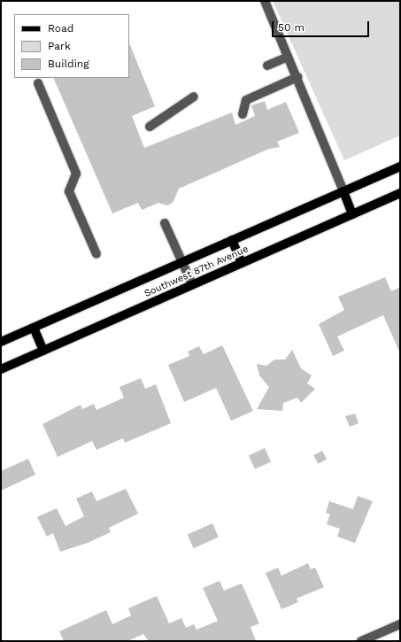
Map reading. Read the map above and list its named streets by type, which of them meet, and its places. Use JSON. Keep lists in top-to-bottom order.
{
  "streets": {
    "main road": ["Southwest 87th Avenue"]
  },
  "legend": ["Road", "Park", "Building"],
  "scale_bar": "50 m"
}
